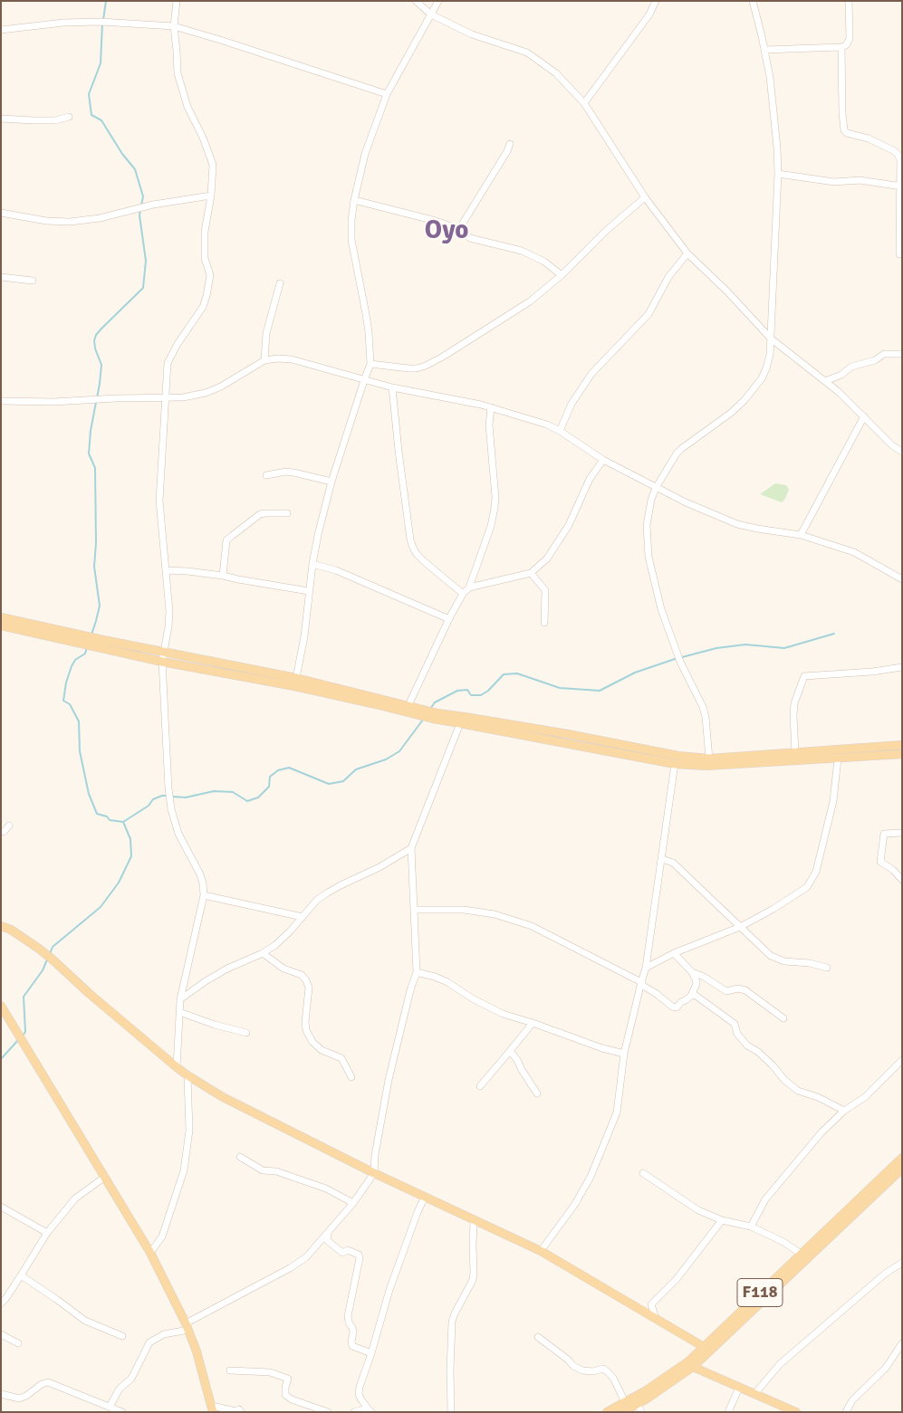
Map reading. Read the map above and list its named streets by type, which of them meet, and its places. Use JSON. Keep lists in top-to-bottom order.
{
  "streets": {
    "main road": ["F118"]
  },
  "districts": ["Oyo"]
}
